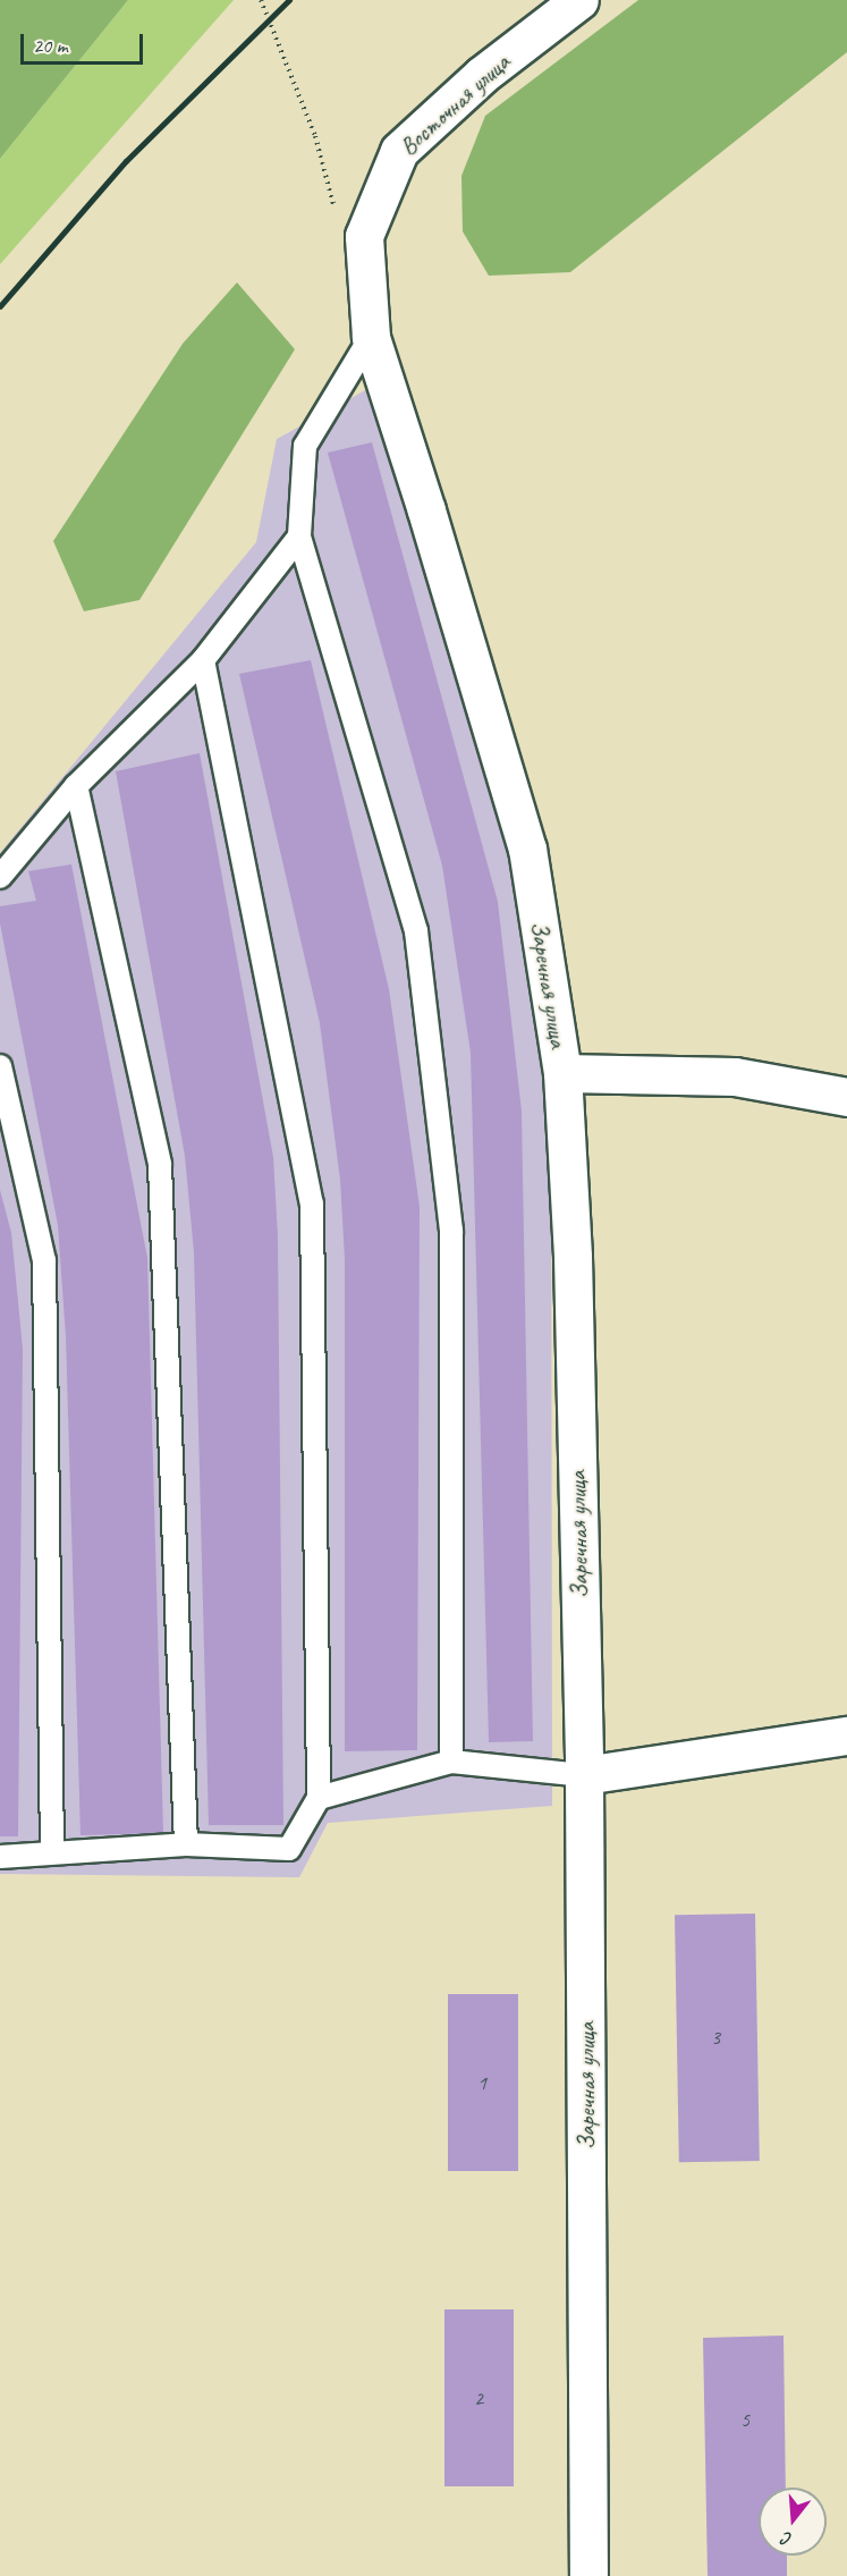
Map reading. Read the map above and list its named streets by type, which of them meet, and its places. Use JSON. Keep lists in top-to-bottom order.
{
  "streets": {
    "street": ["Восточная улица", "Заречная улица"]
  },
  "crossings": [
    ["Восточная улица", "Заречная улица"]
  ],
  "house_numbers": [
    "3",
    "1",
    "2",
    "5"
  ],
  "scale_bar": "20 m",
  "north": "bottom"
}
